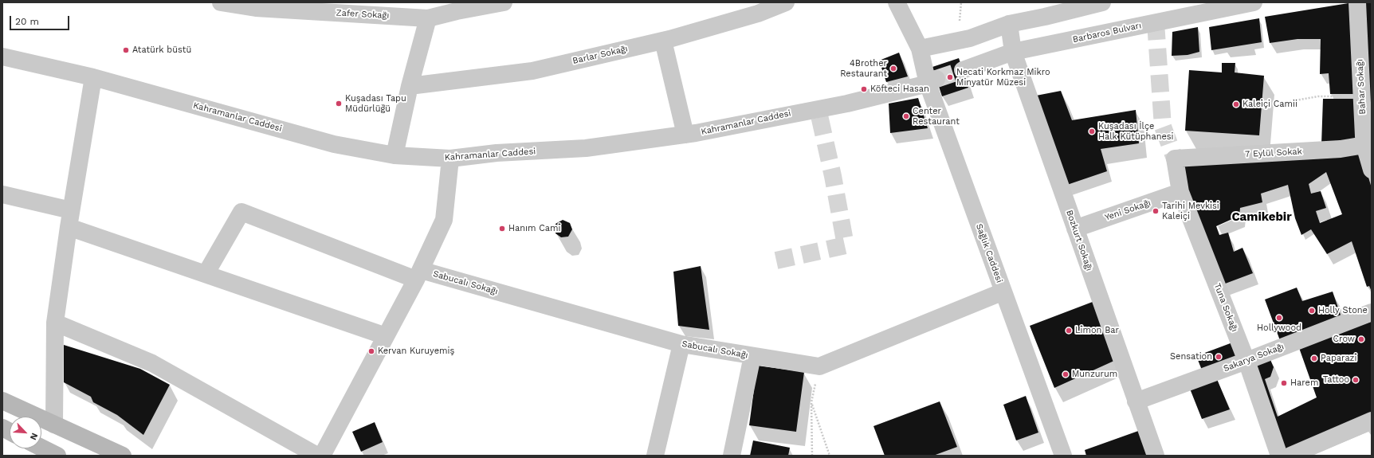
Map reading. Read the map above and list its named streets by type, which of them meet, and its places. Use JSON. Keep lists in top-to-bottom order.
{
  "streets": {
    "street": [
      "Zafer Sokağı",
      "Barbaros Bulvarı",
      "Barlar Sokağı",
      "Bahar Sokağı",
      "Kahramanlar Caddesi",
      "7 Eylül Sokak",
      "Yeni Sokağı",
      "Bozkurt Sokağı",
      "Sağlık Caddesi",
      "Sabucalı Sokağı",
      "Tuna Sokağı",
      "Sakarya Sokağı"
    ]
  },
  "crossings": [
    ["Barbaros Bulvarı", "Bozkurt Sokağı"],
    ["Bahar Sokağı", "7 Eylül Sokak"],
    ["Kahramanlar Caddesi", "Sağlık Caddesi"],
    ["7 Eylül Sokak", "Tuna Sokağı"],
    ["Yeni Sokağı", "Bozkurt Sokağı"],
    ["Yeni Sokağı", "Tuna Sokağı"],
    ["Bozkurt Sokağı", "Sakarya Sokağı"],
    ["Tuna Sokağı", "Sakarya Sokağı"]
  ],
  "districts": ["Camikebir"],
  "places": [
    "Atatürk büstü",
    "4Brother Restaurant",
    "Necati Korkmaz Mikro Minyatür Müzesi",
    "Köfteci Hasan",
    "Kuşadası Tapu Müdürlüğü",
    "Kaleiçi Camii",
    "Center Restaurant",
    "Kuşadası İlçe Halk Kütüphanesi",
    "Tarihi Mevkisi Kaleiçi",
    "Hanım Cami",
    "Holly Stone",
    "Hollywood",
    "Limon Bar",
    "Crow",
    "Kervan Kuruyemiş",
    "Sensation",
    "Paparazi",
    "Munzurum",
    "Tattoo",
    "Harem"
  ],
  "scale_bar": "20 m",
  "north": "bottom right"
}
